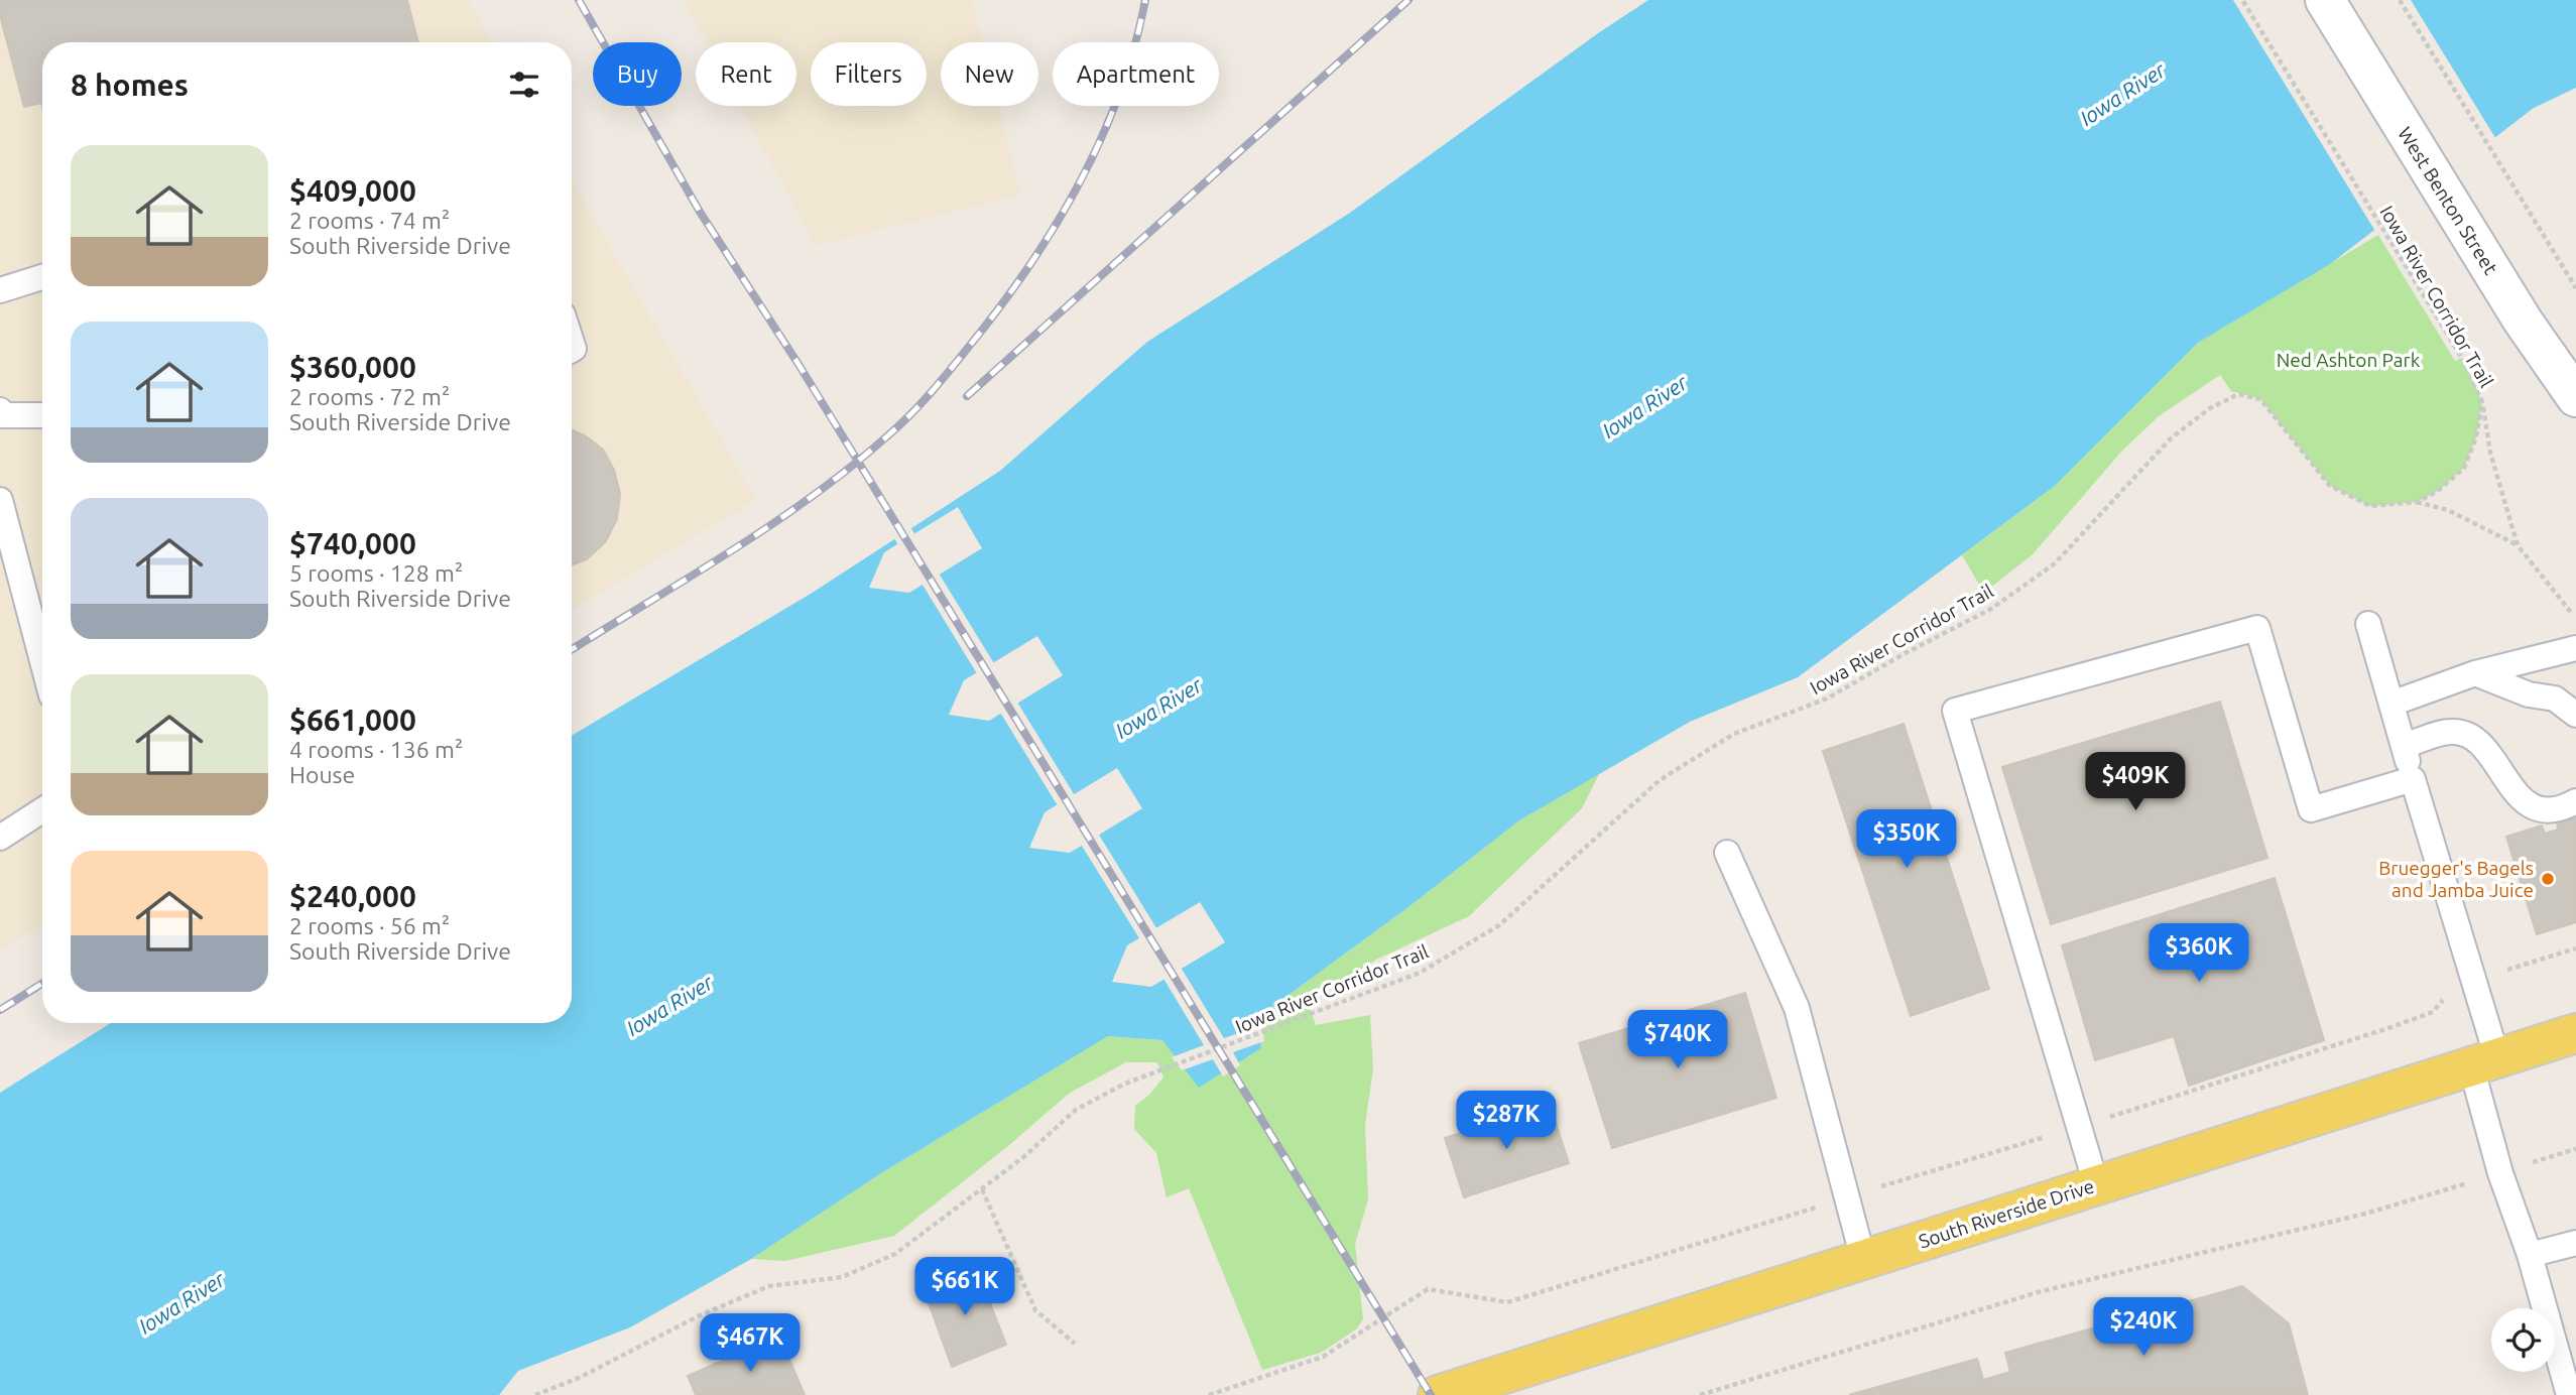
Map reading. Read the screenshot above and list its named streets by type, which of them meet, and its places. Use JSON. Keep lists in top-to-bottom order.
{
  "streets": {
    "main road": ["South Riverside Drive"],
    "street": ["West Benton Street"],
    "path": ["Iowa River Corridor Trail"]
  },
  "water": ["Iowa River"],
  "parks": ["Ned Ashton Park"],
  "places": ["Bruegger's Bagels and Jamba Juice"],
  "page": {
    "chip": [
      "Buy",
      "Rent",
      "Filters",
      "New",
      "Apartment"
    ],
    "heading": "8 homes",
    "list": [
      {
        "name": "$409,000",
        "note": "2 rooms · 74 m² · South Riverside Drive"
      },
      {
        "name": "$360,000",
        "note": "2 rooms · 72 m² · South Riverside Drive"
      },
      {
        "name": "$740,000",
        "note": "5 rooms · 128 m² · South Riverside Drive"
      },
      {
        "name": "$661,000",
        "note": "4 rooms · 136 m² · House"
      },
      {
        "name": "$240,000",
        "note": "2 rooms · 56 m² · South Riverside Drive"
      }
    ],
    "price": [
      "$409K",
      "$350K",
      "$360K",
      "$740K",
      "$287K",
      "$661K",
      "$240K",
      "$467K"
    ]
  }
}
